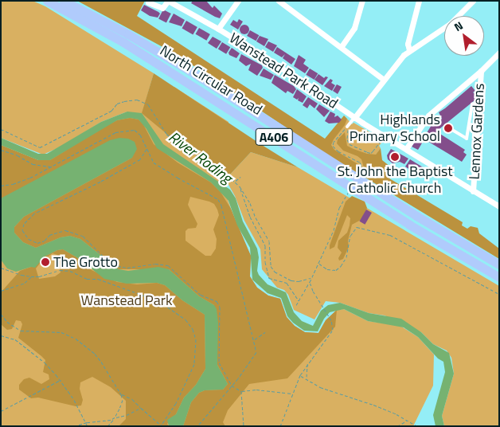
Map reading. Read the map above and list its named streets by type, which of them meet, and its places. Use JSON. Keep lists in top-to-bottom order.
{
  "streets": {
    "highway": ["North Circular Road", "A406"],
    "street": ["Wanstead Park Road", "Lennox Gardens"]
  },
  "crossings": [
    ["Wanstead Park Road", "Lennox Gardens"]
  ],
  "water": ["River Roding"],
  "parks": ["Wanstead Park"],
  "places": ["Highlands Primary School", "St. John the Baptist Catholic Church", "The Grotto"],
  "north": "top left"
}
